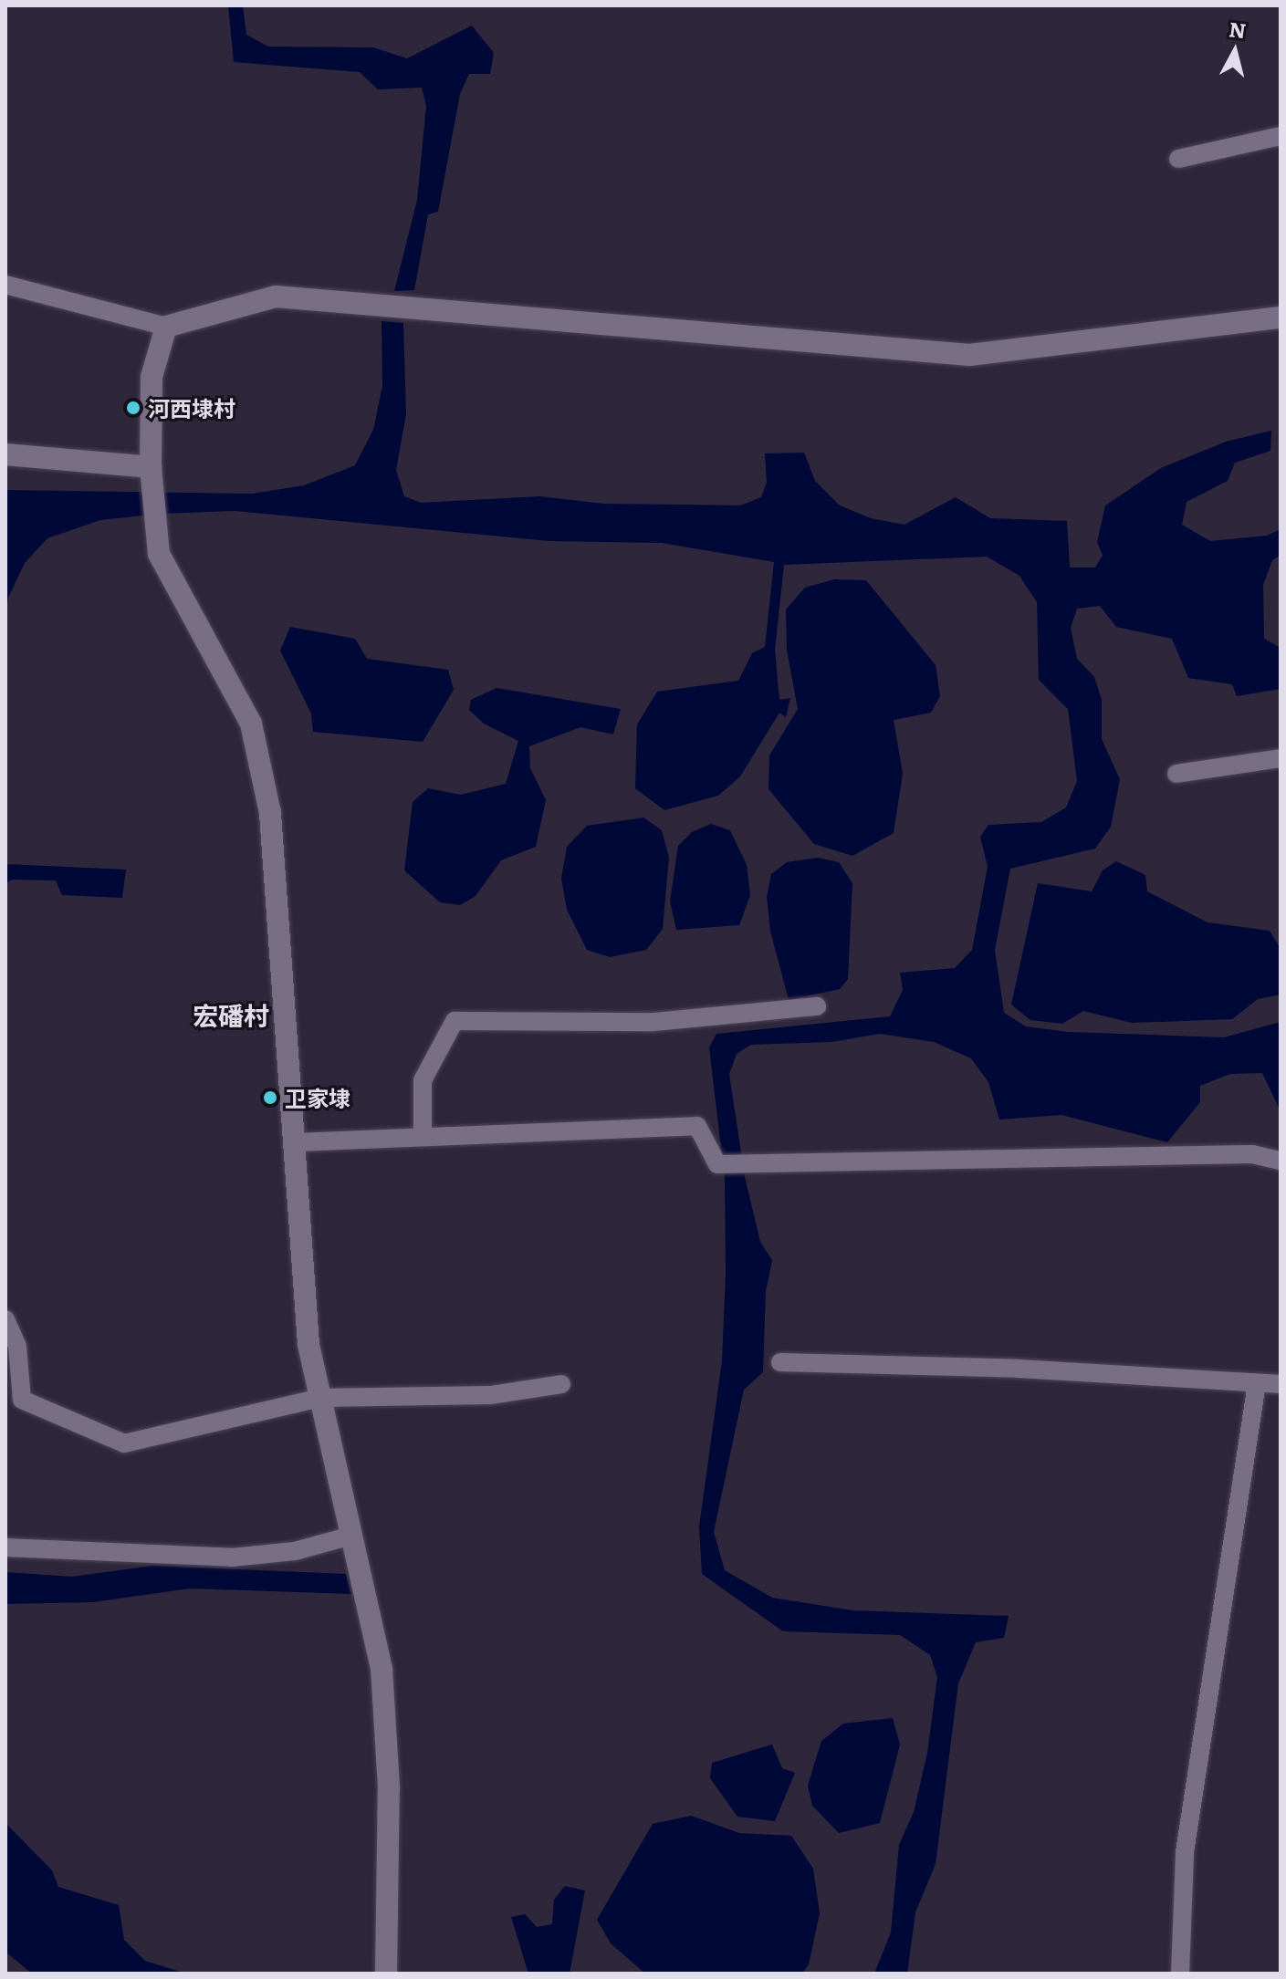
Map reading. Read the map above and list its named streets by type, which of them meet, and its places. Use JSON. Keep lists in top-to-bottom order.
{
  "districts": ["宏磻村"],
  "places": ["河西埭村", "卫家埭"],
  "north": "top"
}
